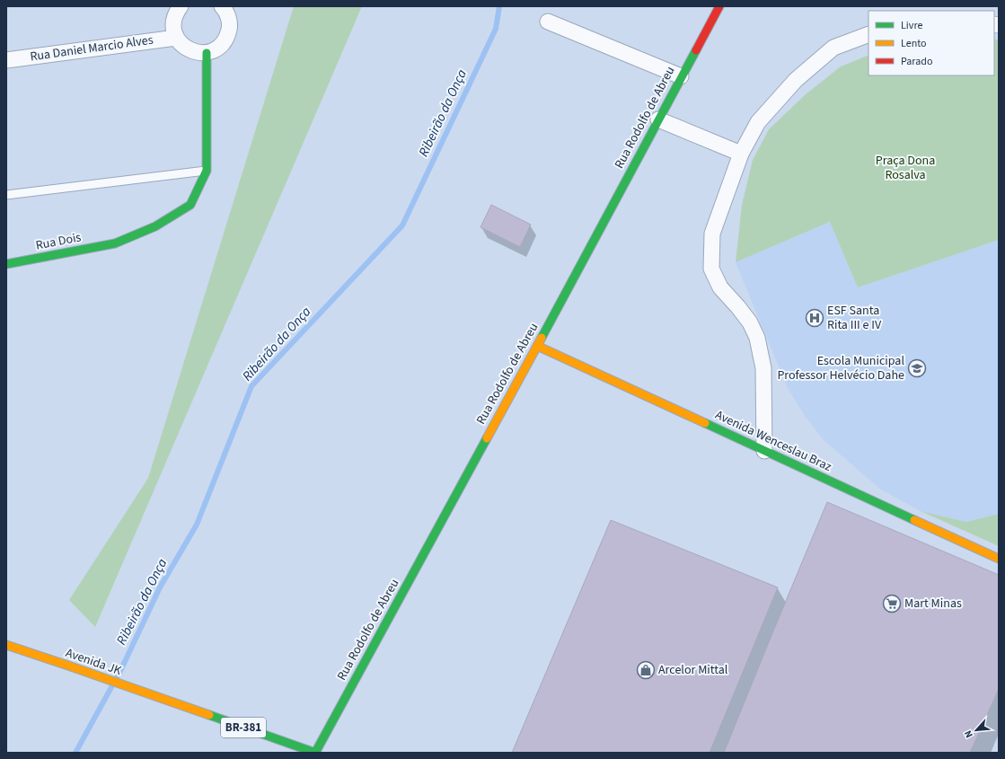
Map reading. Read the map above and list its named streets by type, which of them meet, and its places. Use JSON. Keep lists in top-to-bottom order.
{
  "streets": {
    "street": [
      "Rua Daniel Marcio Alves",
      "Rua Rodolfo de Abreu",
      "Rua Dois",
      "Avenida Wenceslau Braz",
      "Avenida JK",
      "BR-381"
    ]
  },
  "crossings": [
    ["Rua Rodolfo de Abreu", "Avenida Wenceslau Braz"],
    ["Rua Rodolfo de Abreu", "Avenida JK"]
  ],
  "water": ["Ribeirão da Onça"],
  "parks": ["Praça Dona Rosalva"],
  "places": {
    "hospital": ["ESF Santa Rita III e IV"],
    "school or university": ["Escola Municipal Professor Helvécio Dahe"],
    "supermarket": ["Mart Minas"],
    "shop": ["Arcelor Mittal"]
  },
  "legend": ["Livre", "Lento", "Parado"],
  "north": "bottom left"
}
